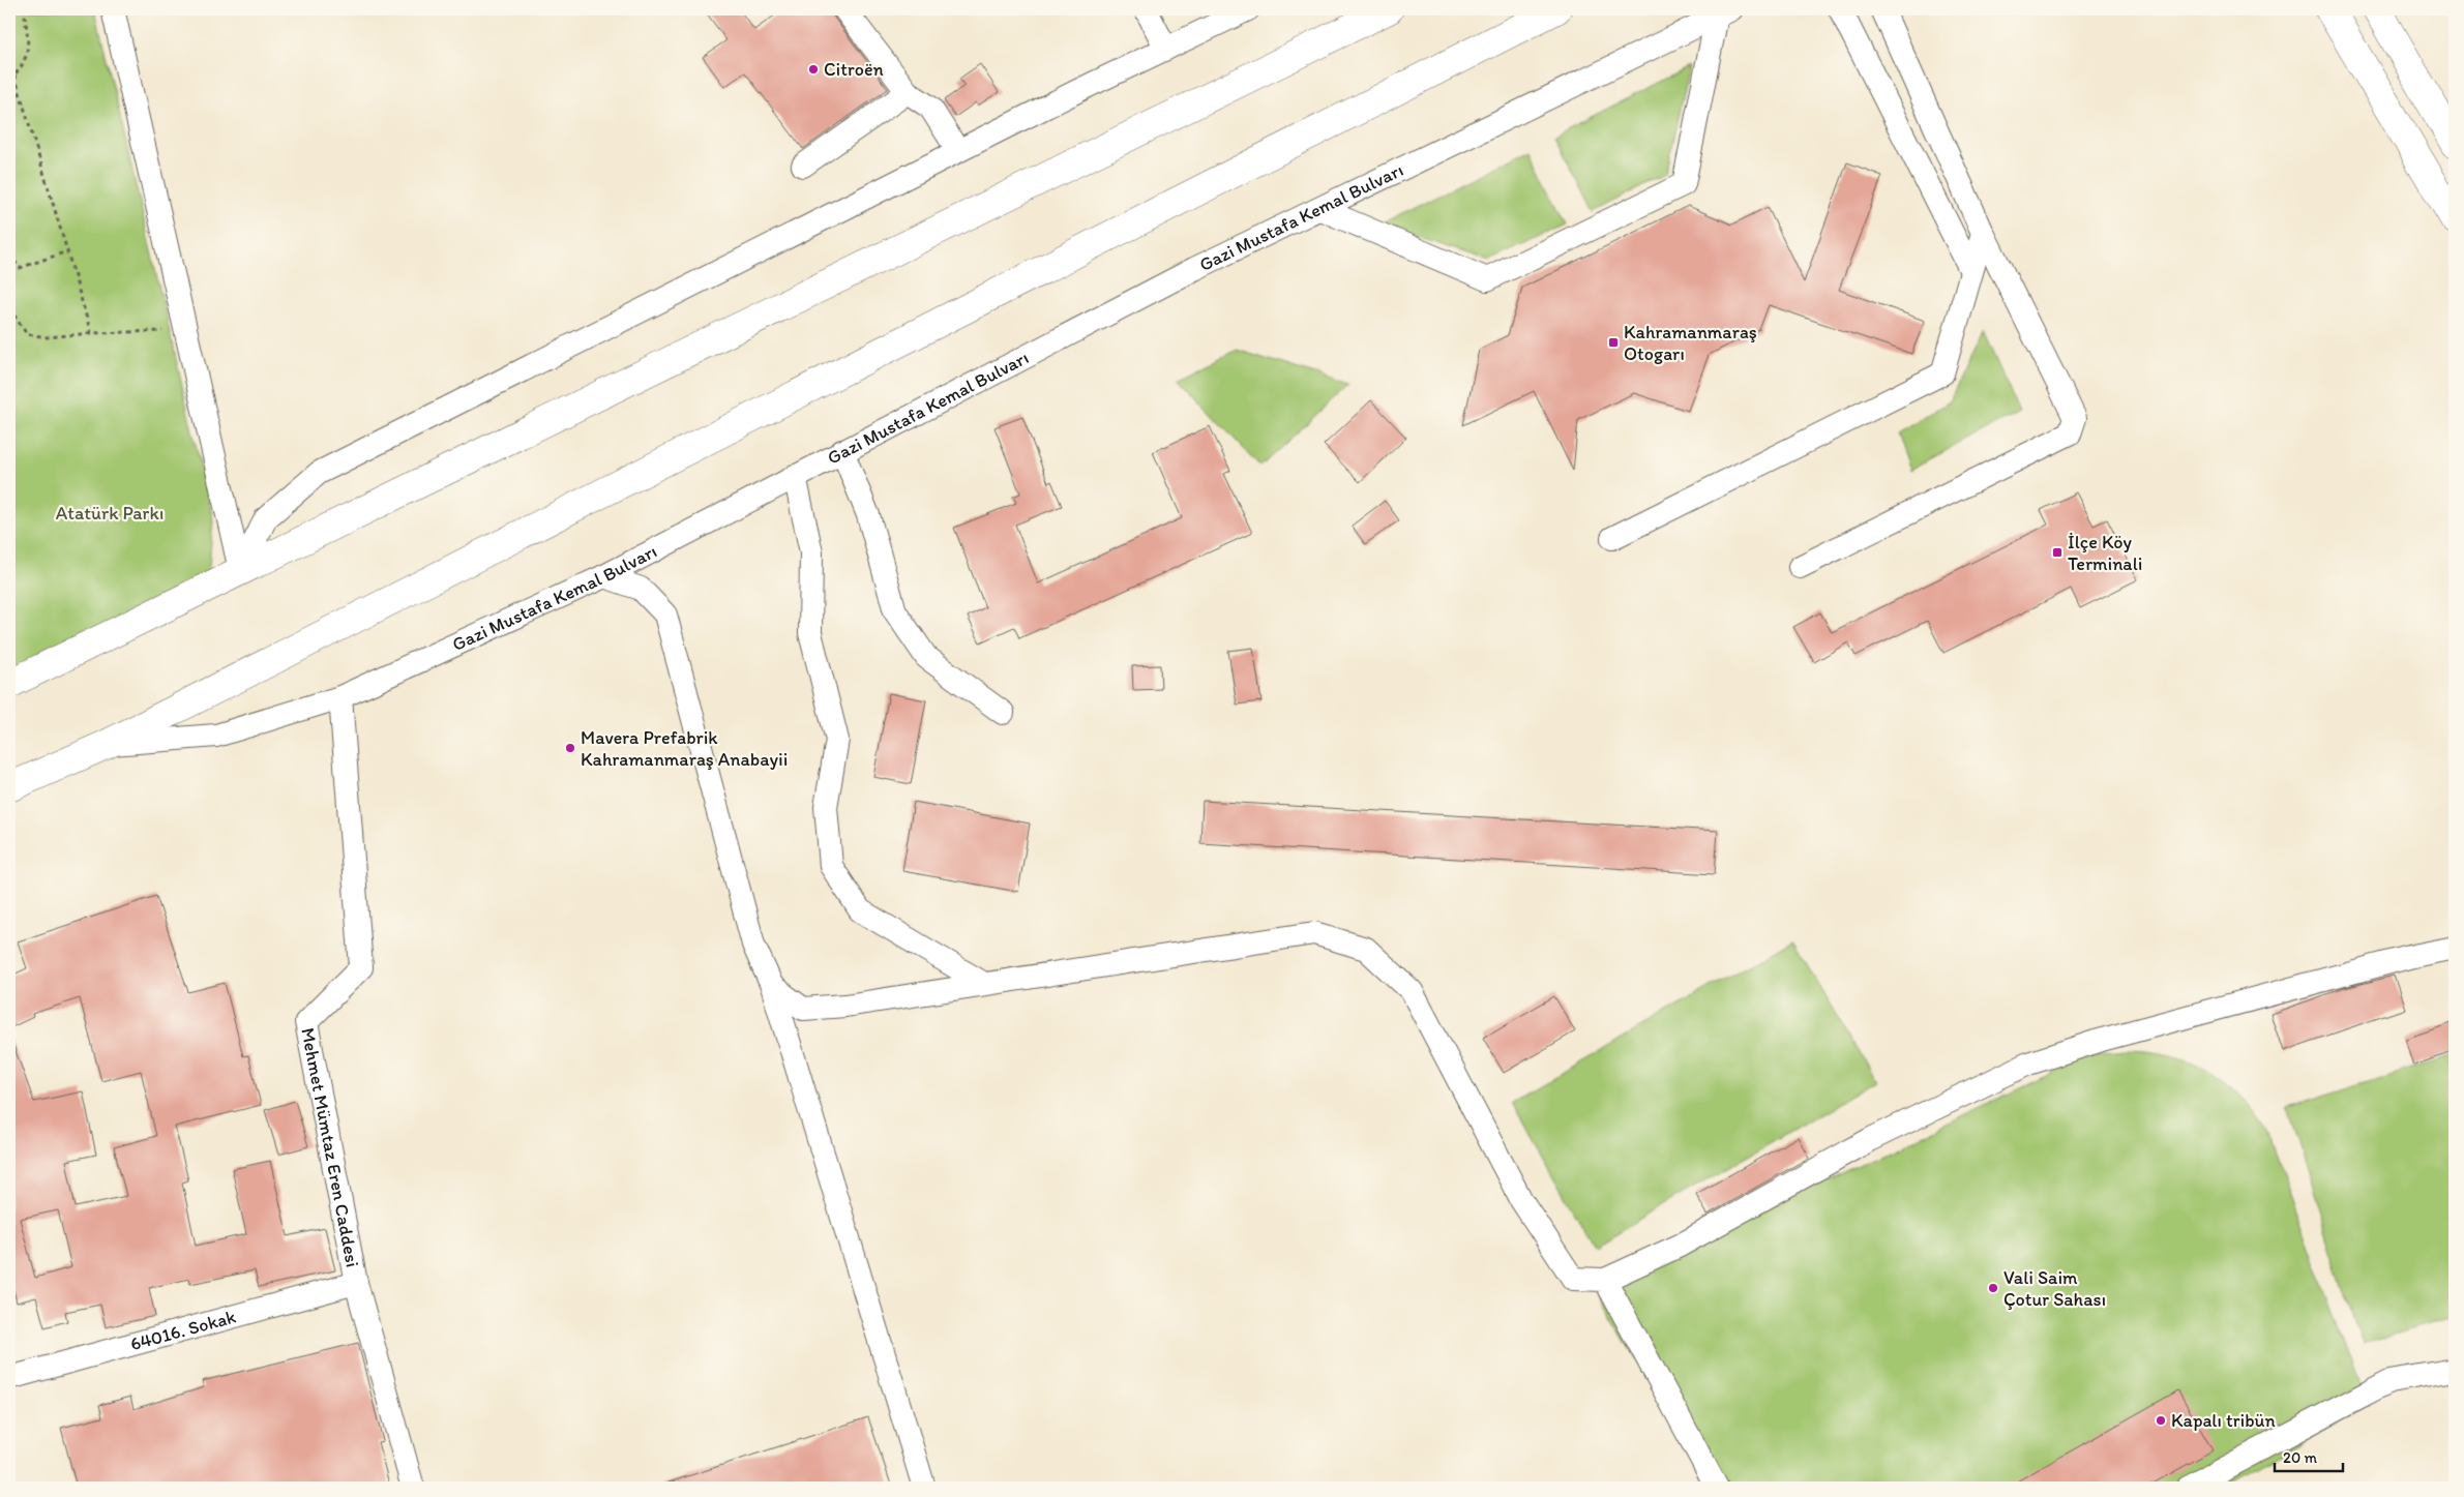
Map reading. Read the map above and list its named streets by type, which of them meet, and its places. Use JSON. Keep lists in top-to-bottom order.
{
  "streets": {
    "main road": ["Gazi Mustafa Kemal Bulvarı"],
    "street": ["Mehmet Mümtaz Eren Caddesi", "64016. Sokak"]
  },
  "crossings": [
    ["Gazi Mustafa Kemal Bulvarı", "Mehmet Mümtaz Eren Caddesi"],
    ["Mehmet Mümtaz Eren Caddesi", "64016. Sokak"]
  ],
  "parks": ["Atatürk Parkı"],
  "places": {
    "other": [
      "Citroën",
      "Mavera Prefabrik Kahramanmaraş Anabayii",
      "Vali Saim Çotur Sahası",
      "Kapalı tribün"
    ],
    "transit": ["Kahramanmaraş Otogarı", "İlçe Köy Terminali"]
  },
  "scale_bar": "20 m"
}
